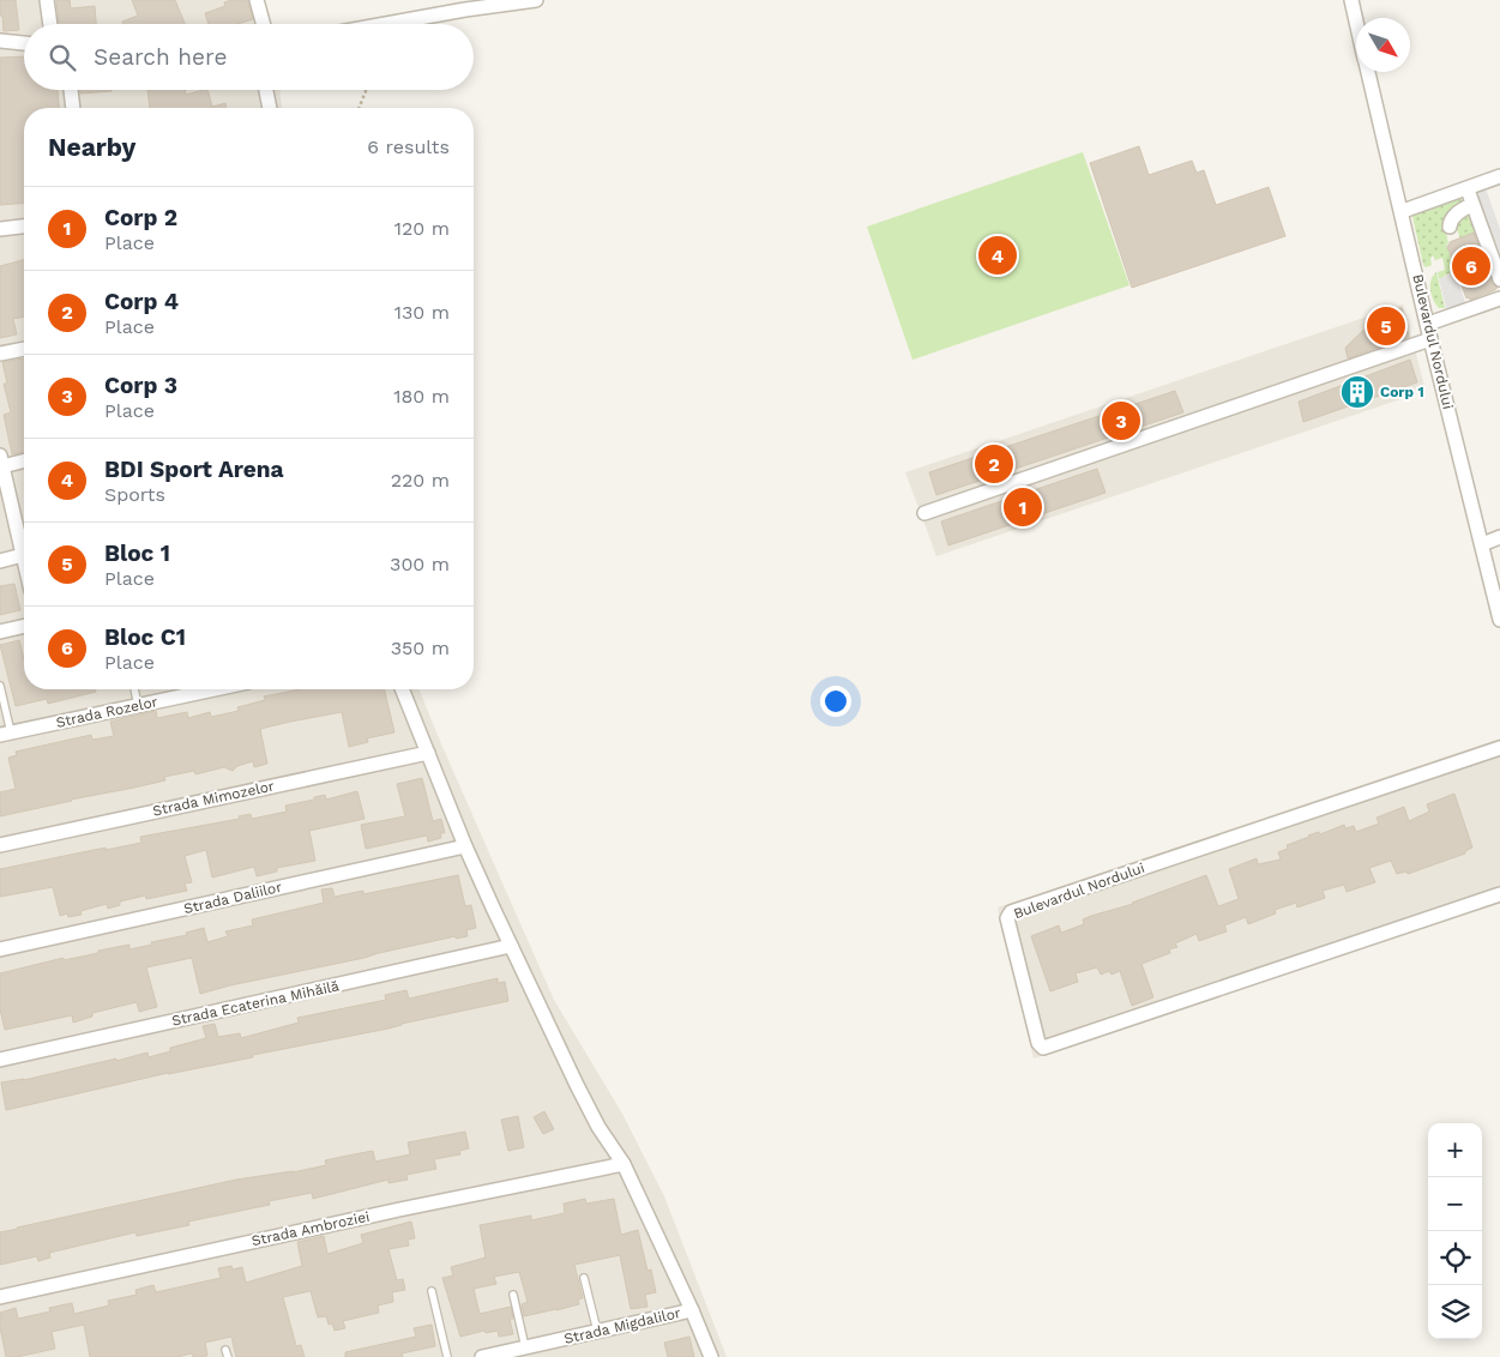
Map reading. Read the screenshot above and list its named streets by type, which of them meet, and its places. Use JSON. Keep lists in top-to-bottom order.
{
  "streets": {
    "street": [
      "Bulevardul Nordului",
      "Strada Rozelor",
      "Strada Mimozelor",
      "Strada Daliilor",
      "Strada Ecaterina Mihăilă",
      "Strada Ambroziei",
      "Strada Migdalilor"
    ]
  },
  "places": {
    "building": ["Corp 1"]
  },
  "north": "bottom right",
  "page": {
    "search": "Search here",
    "heading": ["Nearby", "6 results"],
    "list": [
      {
        "mark": "1",
        "name": "Corp 2",
        "note": "Place",
        "value": "120 m"
      },
      {
        "mark": "2",
        "name": "Corp 4",
        "note": "Place",
        "value": "130 m"
      },
      {
        "mark": "3",
        "name": "Corp 3",
        "note": "Place",
        "value": "180 m"
      },
      {
        "mark": "4",
        "name": "BDI Sport Arena",
        "note": "Sports",
        "value": "220 m"
      },
      {
        "mark": "5",
        "name": "Bloc 1",
        "note": "Place",
        "value": "300 m"
      },
      {
        "mark": "6",
        "name": "Bloc C1",
        "note": "Place",
        "value": "350 m"
      }
    ],
    "pins": [
      "4",
      "6",
      "5",
      "3",
      "2",
      "1"
    ],
    "map_buttons": ["+", "−"]
  }
}
